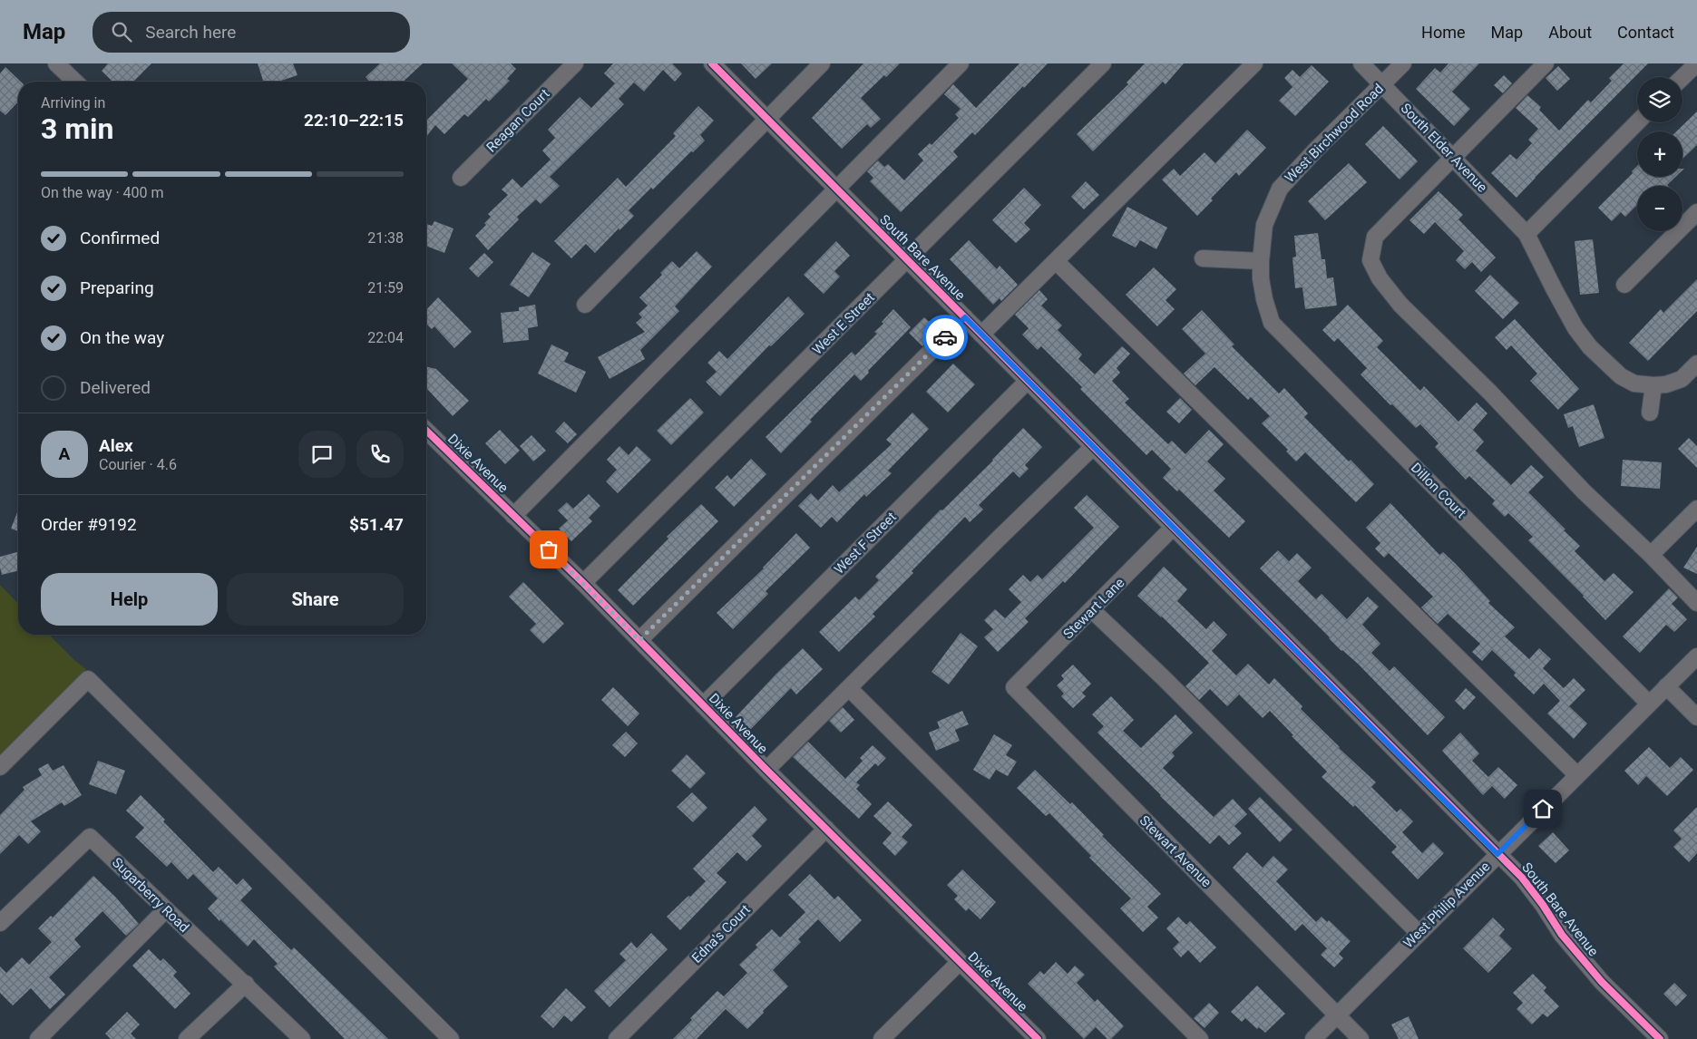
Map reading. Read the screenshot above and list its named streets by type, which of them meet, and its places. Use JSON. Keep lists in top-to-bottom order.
{
  "streets": {
    "street": [
      "Reagan Court",
      "West Birchwood Road",
      "South Elder Avenue",
      "South Bare Avenue",
      "West E Street",
      "Dixie Avenue",
      "Dillon Court",
      "West F Street",
      "Stewart Lane",
      "Stewart Avenue",
      "Sugarberry Road",
      "West Philip Avenue",
      "Edna's Court"
    ]
  },
  "crossings": [
    ["West Birchwood Road", "South Elder Avenue"],
    ["West Birchwood Road", "Dillon Court"],
    ["South Bare Avenue", "West E Street"],
    ["South Bare Avenue", "West F Street"],
    ["South Bare Avenue", "Stewart Lane"],
    ["South Bare Avenue", "West Philip Avenue"],
    ["West E Street", "Dixie Avenue"],
    ["Dixie Avenue", "West F Street"],
    ["Dixie Avenue", "Edna's Court"],
    ["Dillon Court", "West Philip Avenue"],
    ["Stewart Lane", "Stewart Avenue"],
    ["Stewart Avenue", "West Philip Avenue"]
  ],
  "page": {
    "header": "Map",
    "search": "Search here",
    "nav": [
      "Home",
      "Map",
      "About",
      "Contact"
    ],
    "map_buttons": ["+", "−"],
    "heading": ["3 min", "Arriving in", "22:10–22:15"],
    "panel": [
      "Alex",
      "Courier · 4.6",
      "Order #9192",
      "$51.47"
    ],
    "bar": "On the way · 400 m",
    "list": [
      ["Confirmed", "21:38"],
      ["Preparing", "21:59"],
      ["On the way", "22:04"],
      "Delivered"
    ],
    "round": "A",
    "buttons": ["Help", "Share"]
  }
}
